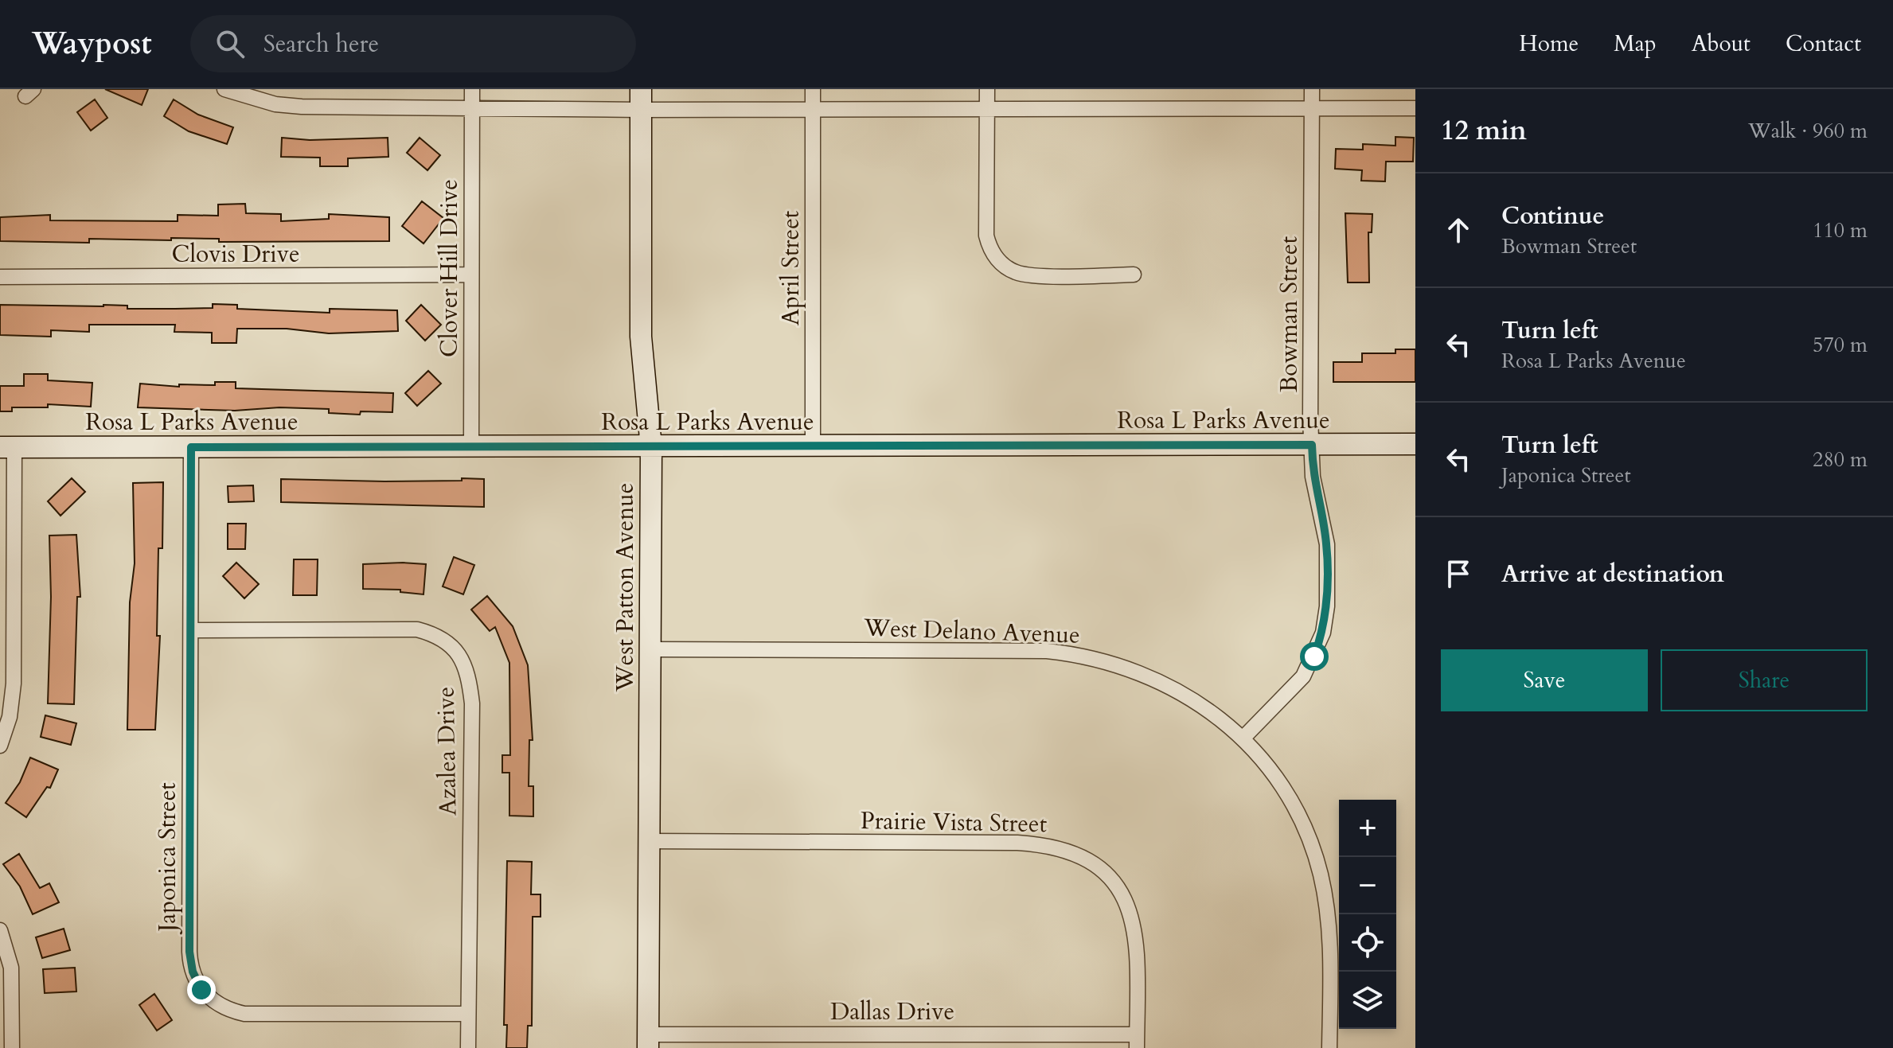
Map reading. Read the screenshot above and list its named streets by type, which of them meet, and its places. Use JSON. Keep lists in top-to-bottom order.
{
  "streets": {
    "street": [
      "Clovis Drive",
      "Clover Hill Drive",
      "April Street",
      "Bowman Street",
      "Rosa L Parks Avenue",
      "West Patton Avenue",
      "West Delano Avenue",
      "Azalea Drive",
      "Prairie Vista Street",
      "Japonica Street",
      "Dallas Drive"
    ]
  },
  "crossings": [
    ["Clovis Drive", "Clover Hill Drive"],
    ["Clover Hill Drive", "Rosa L Parks Avenue"],
    ["April Street", "Rosa L Parks Avenue"],
    ["Bowman Street", "Rosa L Parks Avenue"],
    ["Bowman Street", "West Delano Avenue"],
    ["Rosa L Parks Avenue", "West Patton Avenue"],
    ["Rosa L Parks Avenue", "Japonica Street"],
    ["West Patton Avenue", "West Delano Avenue"],
    ["West Patton Avenue", "Prairie Vista Street"],
    ["West Patton Avenue", "Dallas Drive"],
    ["Azalea Drive", "Japonica Street"],
    ["Prairie Vista Street", "Dallas Drive"]
  ],
  "page": {
    "header": "Waypost",
    "search": "Search here",
    "nav": [
      "Home",
      "Map",
      "About",
      "Contact"
    ],
    "heading": ["12 min", "Walk · 960 m"],
    "list": [
      ["Continue", "Bowman Street", "110 m"],
      ["Turn left", "Rosa L Parks Avenue", "570 m"],
      ["Turn left", "Japonica Street", "280 m"],
      "Arrive at destination"
    ],
    "buttons": ["Save", "Share"],
    "map_buttons": ["+", "−"]
  }
}
